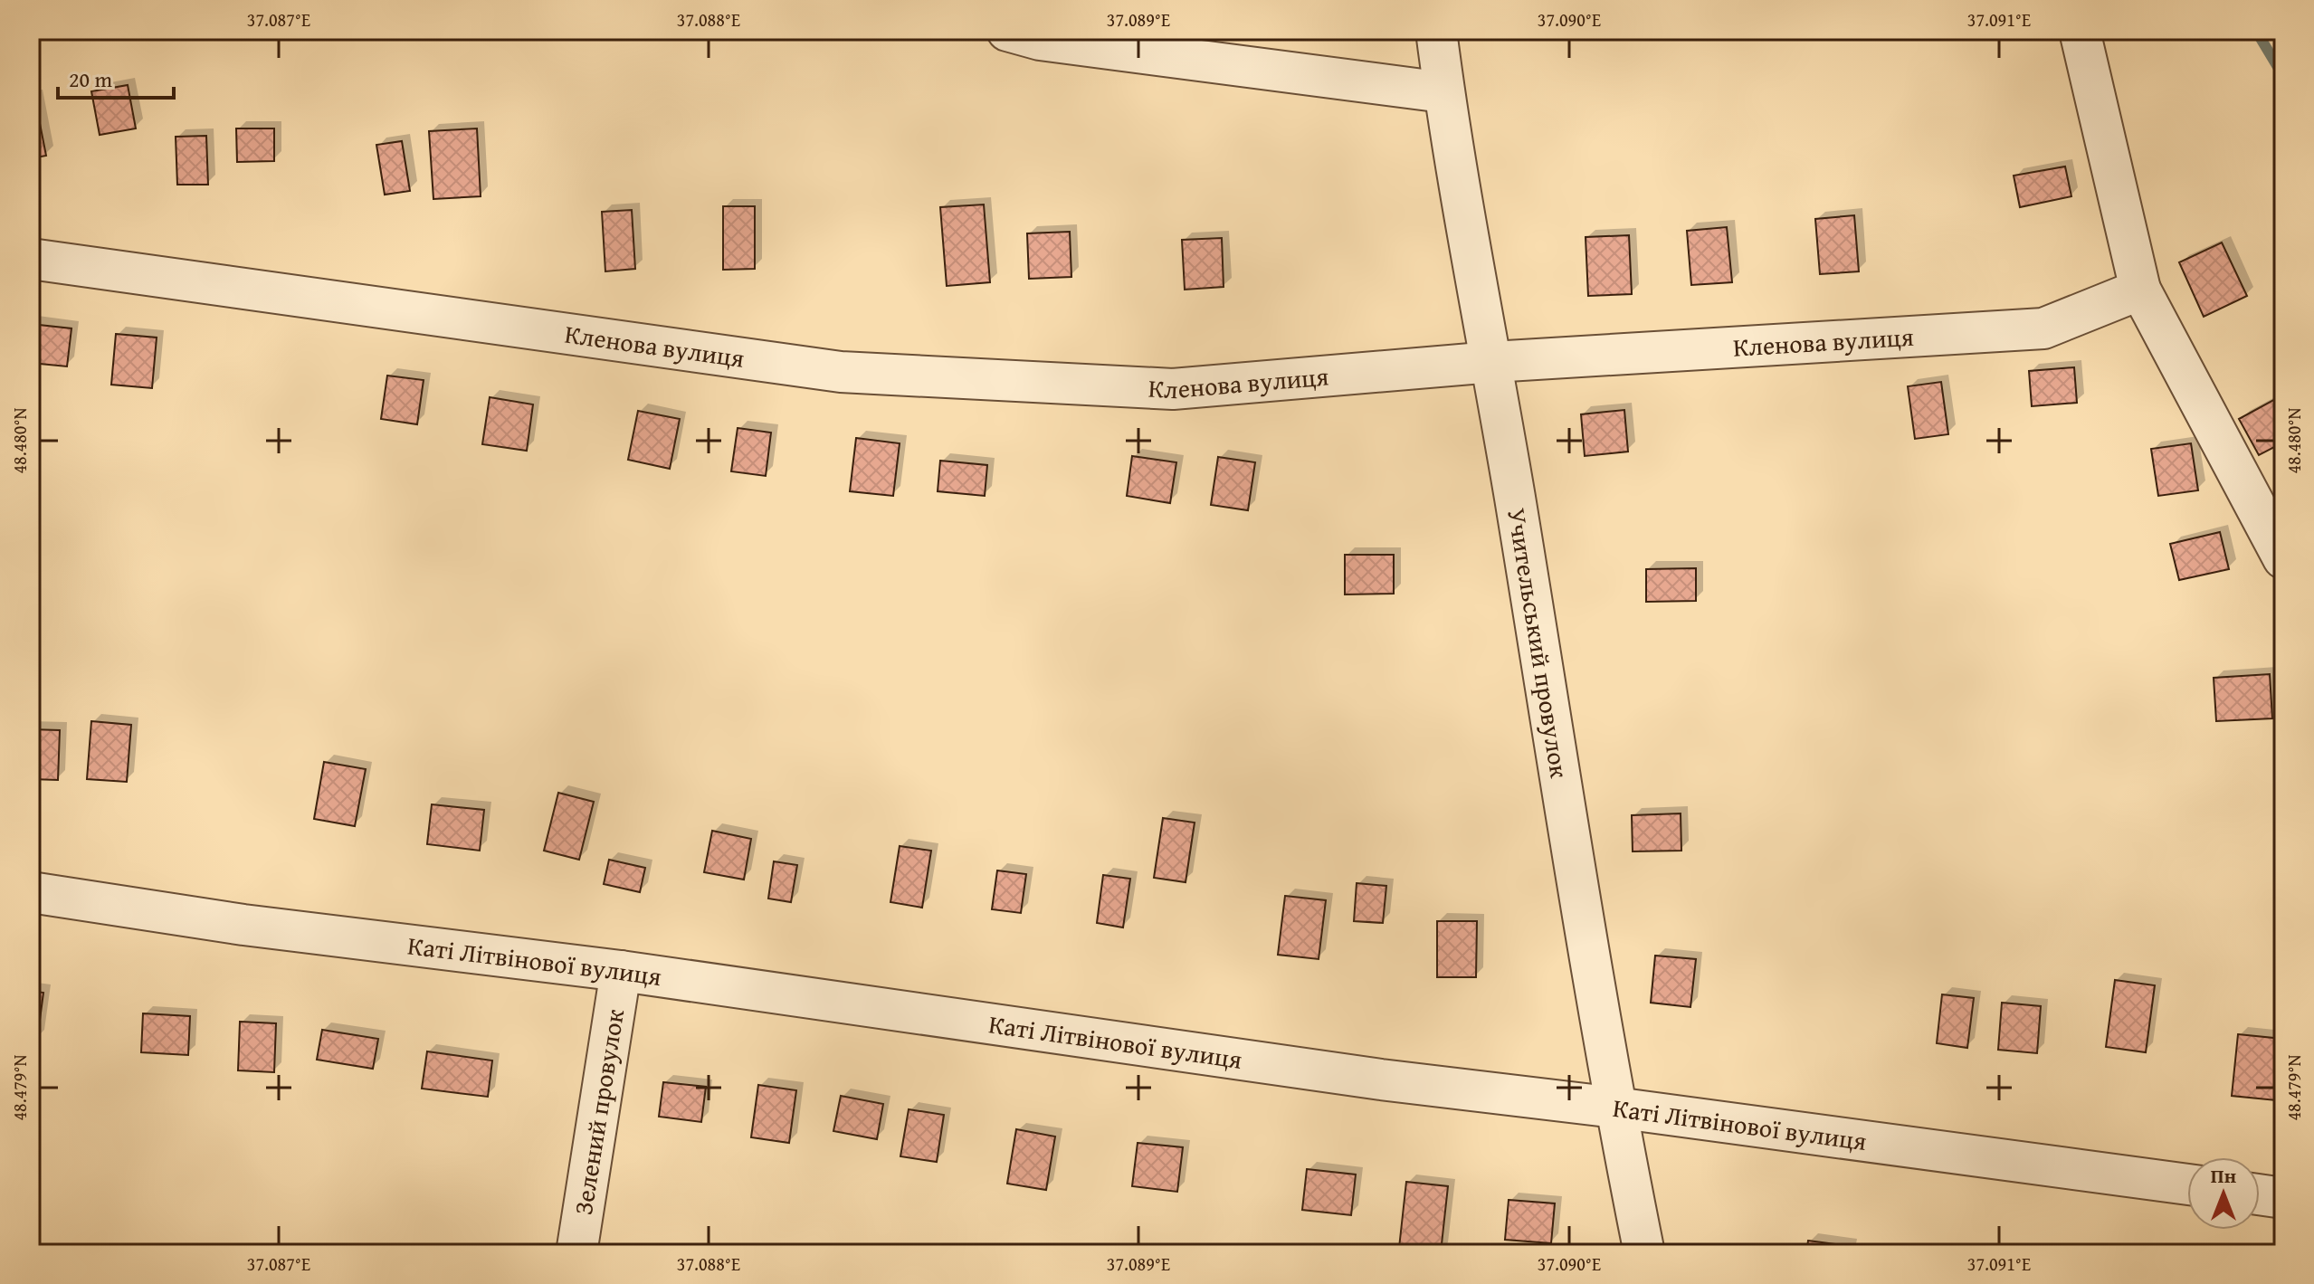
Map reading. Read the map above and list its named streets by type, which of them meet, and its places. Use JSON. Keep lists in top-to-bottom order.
{
  "streets": {
    "street": [
      "Кленова вулиця",
      "Учительський провулок",
      "Каті Літвінової вулиця",
      "Зелений провулок"
    ]
  },
  "crossings": [
    ["Кленова вулиця", "Учительський провулок"],
    ["Учительський провулок", "Каті Літвінової вулиця"],
    ["Каті Літвінової вулиця", "Зелений провулок"]
  ],
  "scale_bar": "20 m",
  "north": "top",
  "coordinates": [
    "37.087°E",
    "37.088°E",
    "37.089°E",
    "37.090°E",
    "37.091°E",
    "48.480°N",
    "48.479°N"
  ]
}
